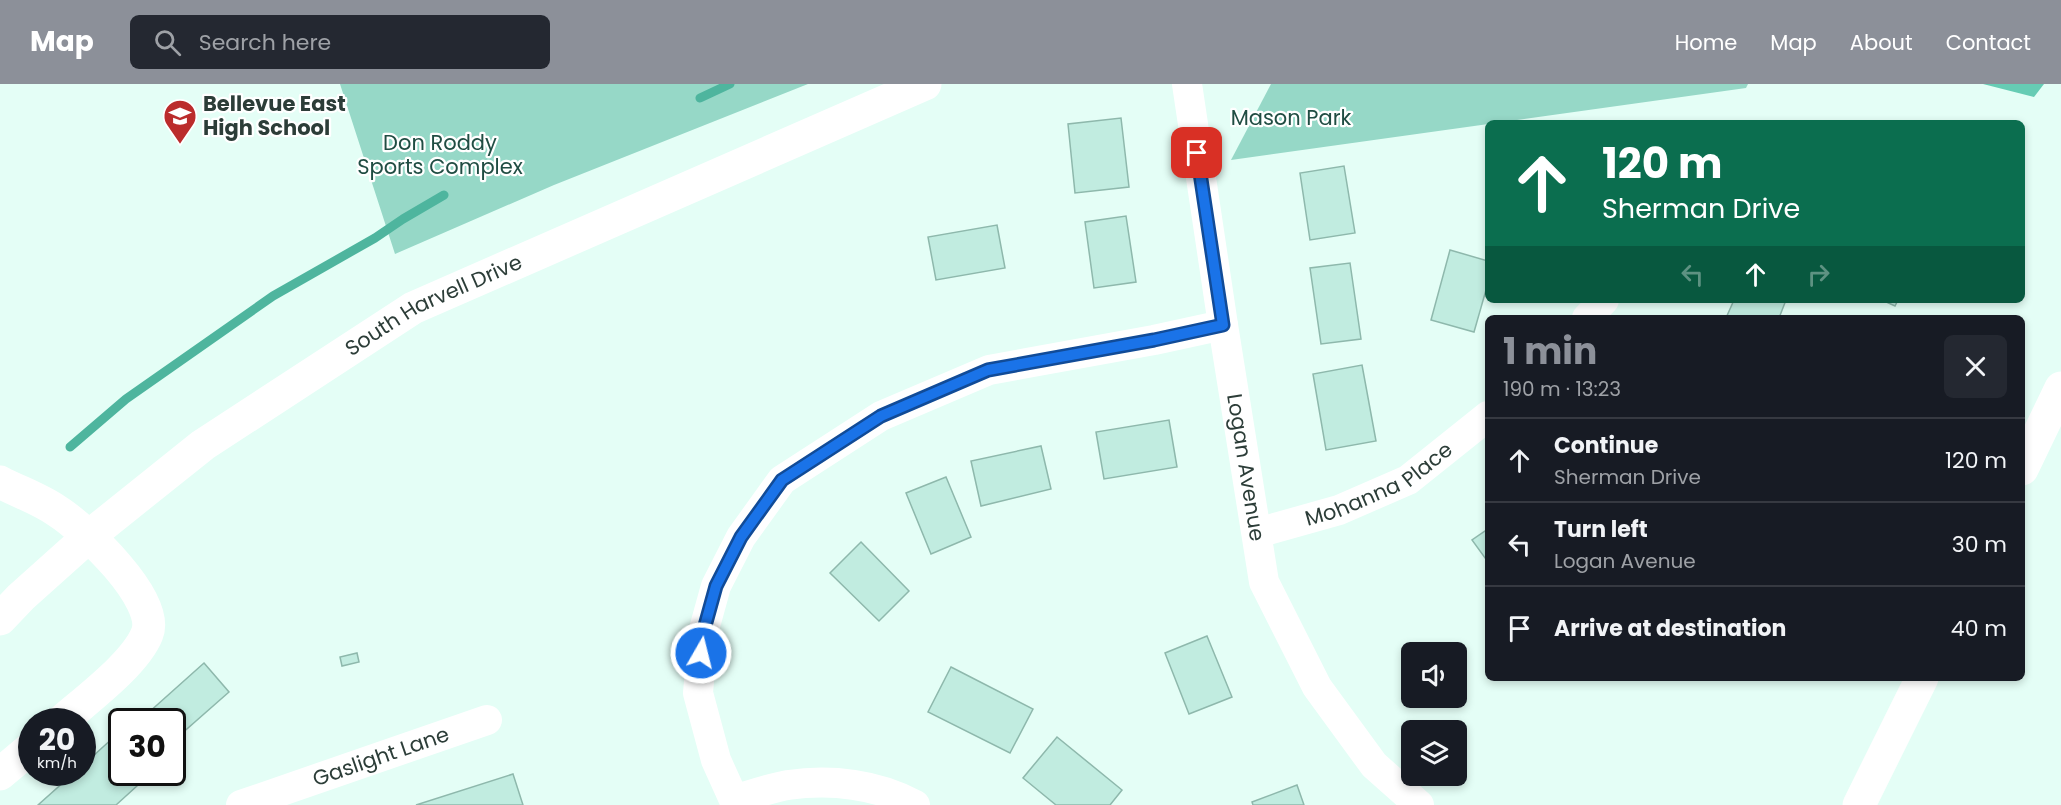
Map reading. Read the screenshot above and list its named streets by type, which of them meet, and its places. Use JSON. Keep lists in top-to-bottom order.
{
  "streets": {
    "main road": ["South Harvell Drive"],
    "street": ["Logan Avenue", "Mohanna Place", "Gaslight Lane"]
  },
  "crossings": [
    ["Logan Avenue", "Mohanna Place"]
  ],
  "parks": ["Mason Park", "Don Roddy Sports Complex"],
  "places": {
    "school or university": ["Bellevue East High School"]
  },
  "page": {
    "header": "Map",
    "search": "Search here",
    "nav": [
      "Home",
      "Map",
      "About",
      "Contact"
    ],
    "turn": ["120 m", "Sherman Drive"],
    "heading": ["1 min", "190 m · 13:23"],
    "list": [
      {
        "name": "Continue",
        "note": "Sherman Drive",
        "value": "120 m"
      },
      {
        "name": "Turn left",
        "note": "Logan Avenue",
        "value": "30 m"
      },
      {
        "name": "Arrive at destination",
        "value": "40 m"
      }
    ],
    "speed": "20 km/h",
    "limit": "30"
  }
}
